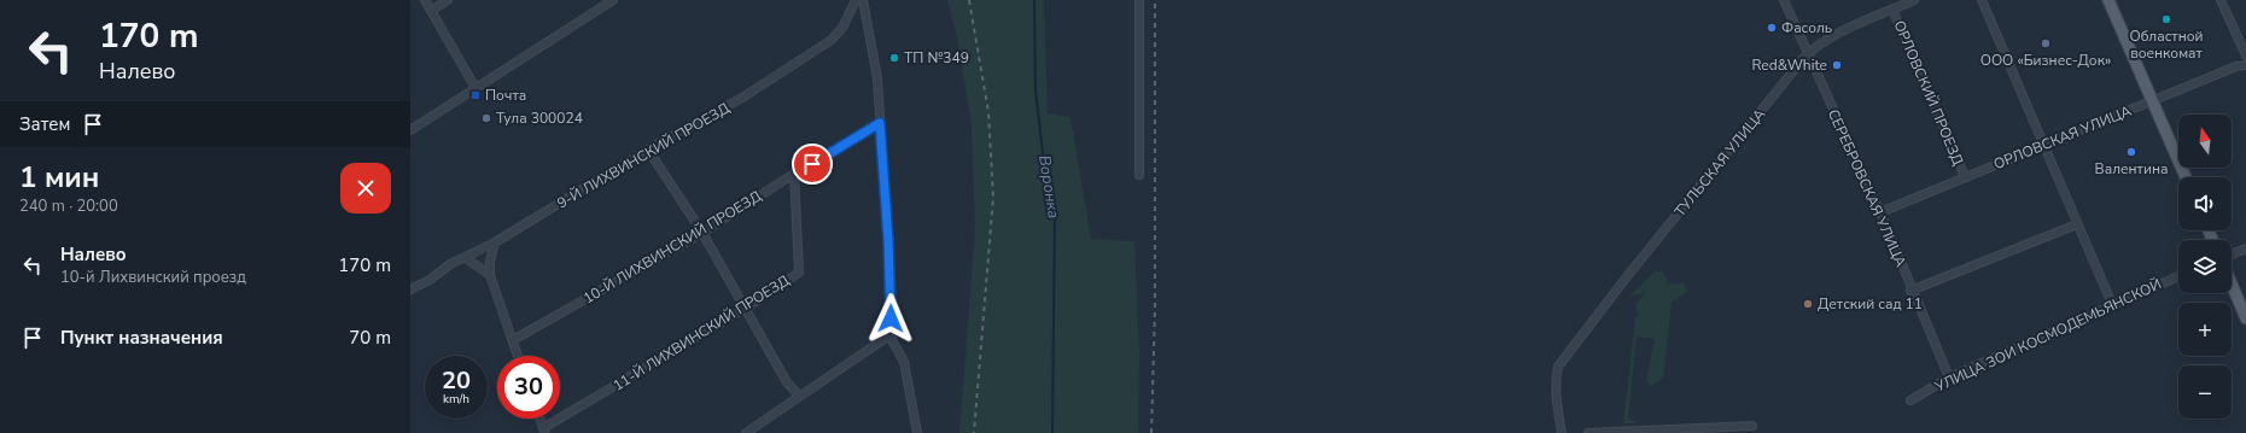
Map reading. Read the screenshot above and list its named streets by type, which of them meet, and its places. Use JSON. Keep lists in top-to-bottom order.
{
  "streets": {
    "street": [
      "ОРЛОВСКИЙ ПРОЕЗД",
      "ОРЛОВСКАЯ УЛИЦА",
      "9-Й ЛИХВИНСКИЙ ПРОЕЗД",
      "ТУЛЬСКАЯ УЛИЦА",
      "СЕРЕБРОВСКАЯ УЛИЦА",
      "10-Й ЛИХВИНСКИЙ ПРОЕЗД",
      "11-Й ЛИХВИНСКИЙ ПРОЕЗД",
      "УЛИЦА ЗОИ КОСМОДЕМЬЯНСКОЙ"
    ]
  },
  "crossings": [
    ["ОРЛОВСКИЙ ПРОЕЗД", "ОРЛОВСКАЯ УЛИЦА"],
    ["ОРЛОВСКИЙ ПРОЕЗД", "ТУЛЬСКАЯ УЛИЦА"],
    ["ОРЛОВСКАЯ УЛИЦА", "СЕРЕБРОВСКАЯ УЛИЦА"],
    ["ТУЛЬСКАЯ УЛИЦА", "СЕРЕБРОВСКАЯ УЛИЦА"],
    ["СЕРЕБРОВСКАЯ УЛИЦА", "УЛИЦА ЗОИ КОСМОДЕМЬЯНСКОЙ"],
    ["10-Й ЛИХВИНСКИЙ ПРОЕЗД", "11-Й ЛИХВИНСКИЙ ПРОЕЗД"]
  ],
  "water": ["Воронка"],
  "places": {
    "other": [
      "Областной военкомат",
      "Фасоль",
      "ООО «Бизнес-Док»",
      "ТП №349",
      "Red&White",
      "Тула 300024",
      "Валентина",
      "Детский сад 11"
    ],
    "transit": ["Почта"]
  },
  "north": "top",
  "page": {
    "turn": ["170 m", "Налево"],
    "then": "Затем",
    "map_buttons": ["+", "−"],
    "heading": ["1 мин", "240 m · 20:00"],
    "list": [
      {
        "name": "Налево",
        "note": "10-й Лихвинский проезд",
        "value": "170 m"
      },
      {
        "name": "Пункт назначения",
        "value": "70 m"
      }
    ],
    "speed": "20 km/h",
    "limit": "30"
  }
}
